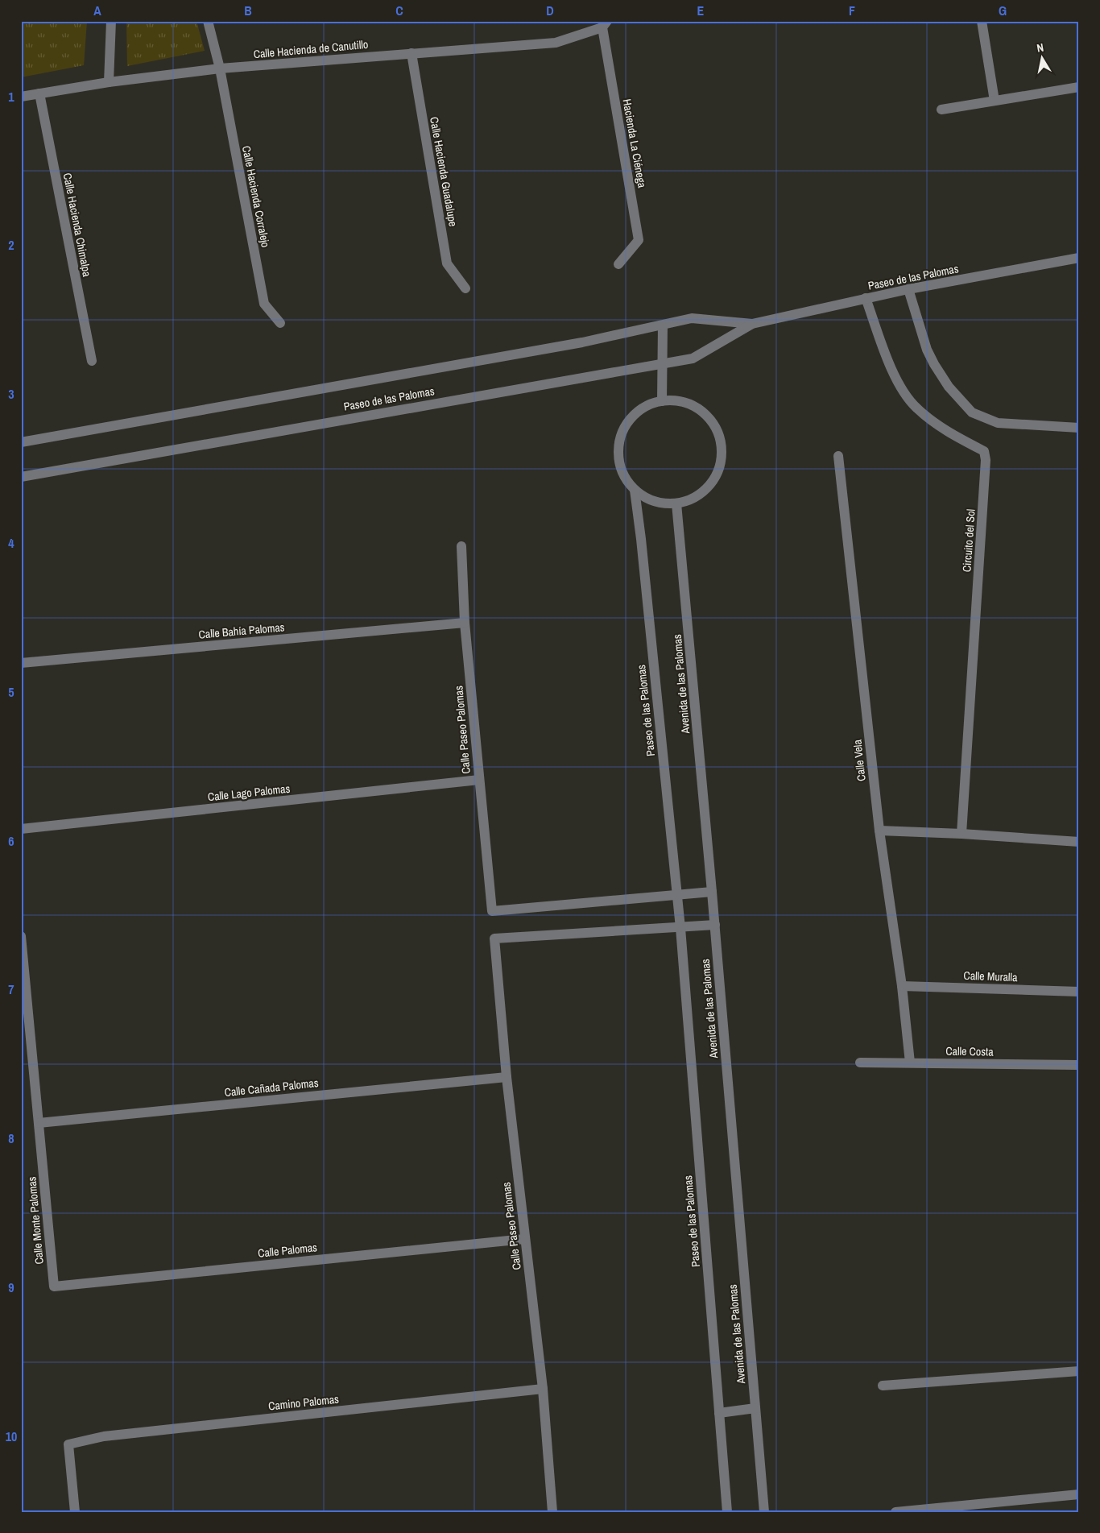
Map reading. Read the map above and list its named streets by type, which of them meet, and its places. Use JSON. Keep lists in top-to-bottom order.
{
  "streets": {
    "street": [
      "Calle Hacienda de Canutillo",
      "Hacienda La Ciénega",
      "Calle Hacienda Guadalupe",
      "Calle Hacienda Corralejo",
      "Calle Hacienda Chimalpa",
      "Paseo de las Palomas",
      "Circuito del Sol",
      "Calle Bahía Palomas",
      "Avenida de las Palomas",
      "Calle Paseo Palomas",
      "Calle Vela",
      "Calle Lago Palomas",
      "Calle Muralla",
      "Calle Costa",
      "Calle Cañada Palomas",
      "Calle Monte Palomas",
      "Calle Palomas",
      "Camino Palomas"
    ]
  },
  "crossings": [
    ["Calle Hacienda de Canutillo", "Hacienda La Ciénega"],
    ["Calle Hacienda de Canutillo", "Calle Hacienda Guadalupe"],
    ["Calle Hacienda de Canutillo", "Calle Hacienda Corralejo"],
    ["Calle Hacienda de Canutillo", "Calle Hacienda Chimalpa"],
    ["Paseo de las Palomas", "Circuito del Sol"],
    ["Paseo de las Palomas", "Avenida de las Palomas"],
    ["Paseo de las Palomas", "Calle Paseo Palomas"],
    ["Calle Bahía Palomas", "Calle Paseo Palomas"],
    ["Calle Paseo Palomas", "Calle Lago Palomas"],
    ["Calle Paseo Palomas", "Calle Cañada Palomas"],
    ["Calle Paseo Palomas", "Calle Palomas"],
    ["Calle Paseo Palomas", "Camino Palomas"],
    ["Calle Vela", "Calle Muralla"],
    ["Calle Vela", "Calle Costa"],
    ["Calle Cañada Palomas", "Calle Monte Palomas"],
    ["Calle Monte Palomas", "Calle Palomas"]
  ],
  "north": "top",
  "grid": {
    "columns": [
      "A",
      "B",
      "C",
      "D",
      "E",
      "F",
      "G"
    ],
    "rows": [
      "1",
      "2",
      "3",
      "4",
      "5",
      "6",
      "7",
      "8",
      "9",
      "10"
    ]
  }
}
